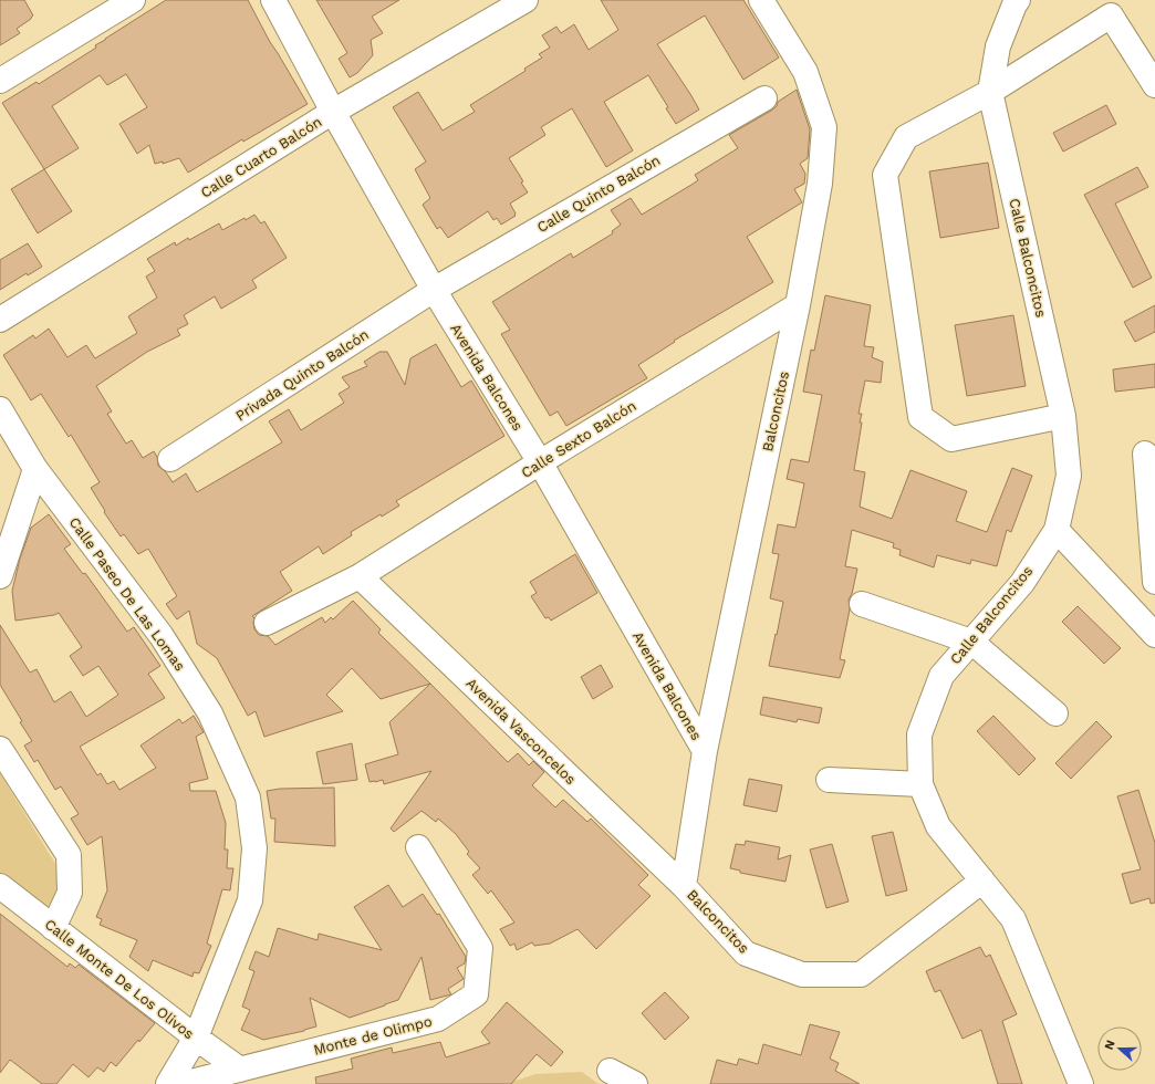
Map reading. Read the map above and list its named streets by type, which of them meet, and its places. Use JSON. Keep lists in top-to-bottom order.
{
  "streets": {
    "street": [
      "Calle Cuarto Balcón",
      "Calle Quinto Balcón",
      "Calle Balconcitos",
      "Privada Quinto Balcón",
      "Avenida Balcones",
      "Balconcitos",
      "Calle Sexto Balcón",
      "Calle Paseo De Las Lomas",
      "Avenida Vasconcelos",
      "Calle Monte De Los Olivos",
      "Monte de Olimpo"
    ]
  },
  "crossings": [
    ["Calle Cuarto Balcón", "Avenida Balcones"],
    ["Calle Quinto Balcón", "Privada Quinto Balcón"],
    ["Calle Quinto Balcón", "Avenida Balcones"],
    ["Calle Balconcitos", "Balconcitos"],
    ["Privada Quinto Balcón", "Avenida Balcones"],
    ["Avenida Balcones", "Balconcitos"],
    ["Avenida Balcones", "Calle Sexto Balcón"],
    ["Balconcitos", "Calle Sexto Balcón"],
    ["Balconcitos", "Avenida Vasconcelos"],
    ["Calle Sexto Balcón", "Avenida Vasconcelos"],
    ["Calle Paseo De Las Lomas", "Calle Monte De Los Olivos"],
    ["Calle Monte De Los Olivos", "Monte de Olimpo"]
  ],
  "north": "left"
}
